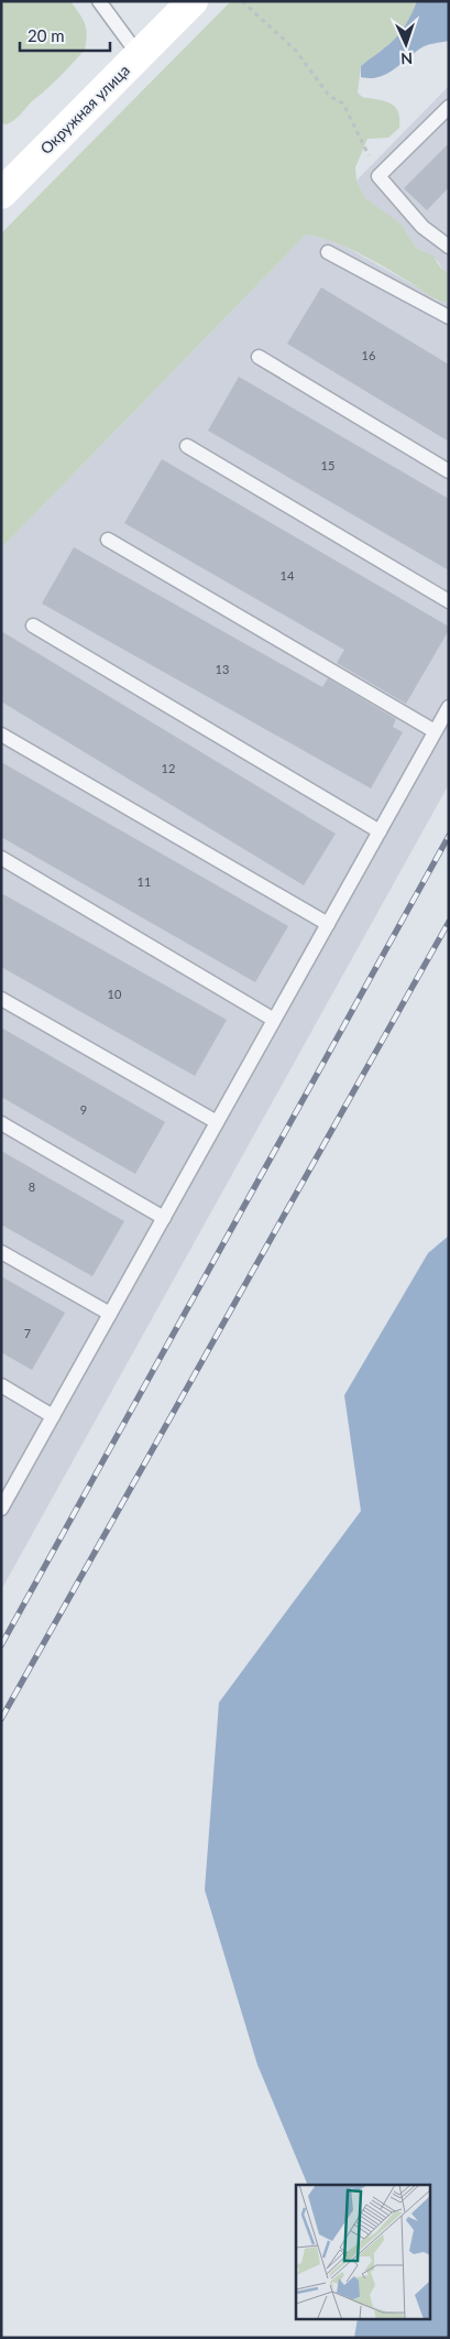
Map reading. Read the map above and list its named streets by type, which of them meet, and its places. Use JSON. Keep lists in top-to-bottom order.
{
  "streets": {
    "main road": ["Окружная улица"]
  },
  "house_numbers": [
    "16",
    "15",
    "14",
    "13",
    "12",
    "11",
    "10",
    "9",
    "8",
    "7"
  ],
  "scale_bar": "20 m",
  "north": "bottom"
}
